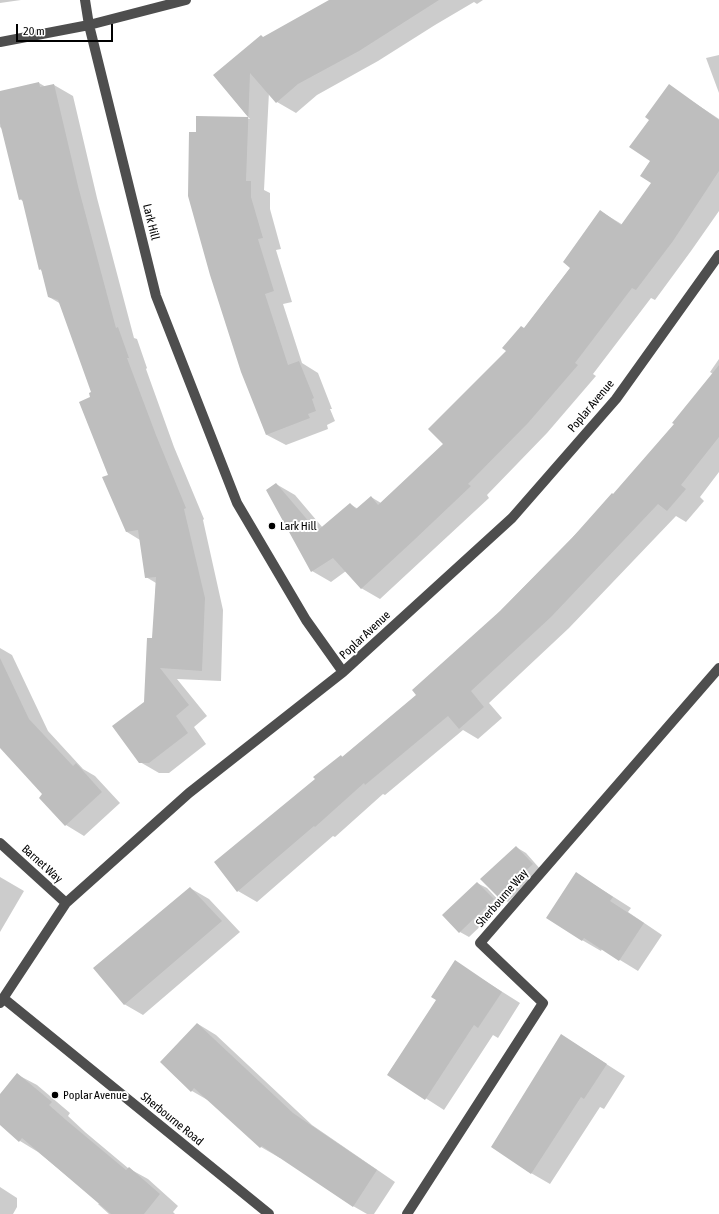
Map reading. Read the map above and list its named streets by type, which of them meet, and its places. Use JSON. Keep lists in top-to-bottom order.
{
  "streets": {
    "street": [
      "Lark Hill",
      "Poplar Avenue",
      "Barnet Way",
      "Sherbourne Way",
      "Sherbourne Road"
    ]
  },
  "crossings": [
    ["Lark Hill", "Poplar Avenue"],
    ["Poplar Avenue", "Barnet Way"],
    ["Poplar Avenue", "Sherbourne Road"]
  ],
  "places": ["Lark Hill", "Poplar Avenue"],
  "scale_bar": "20 m"
}
